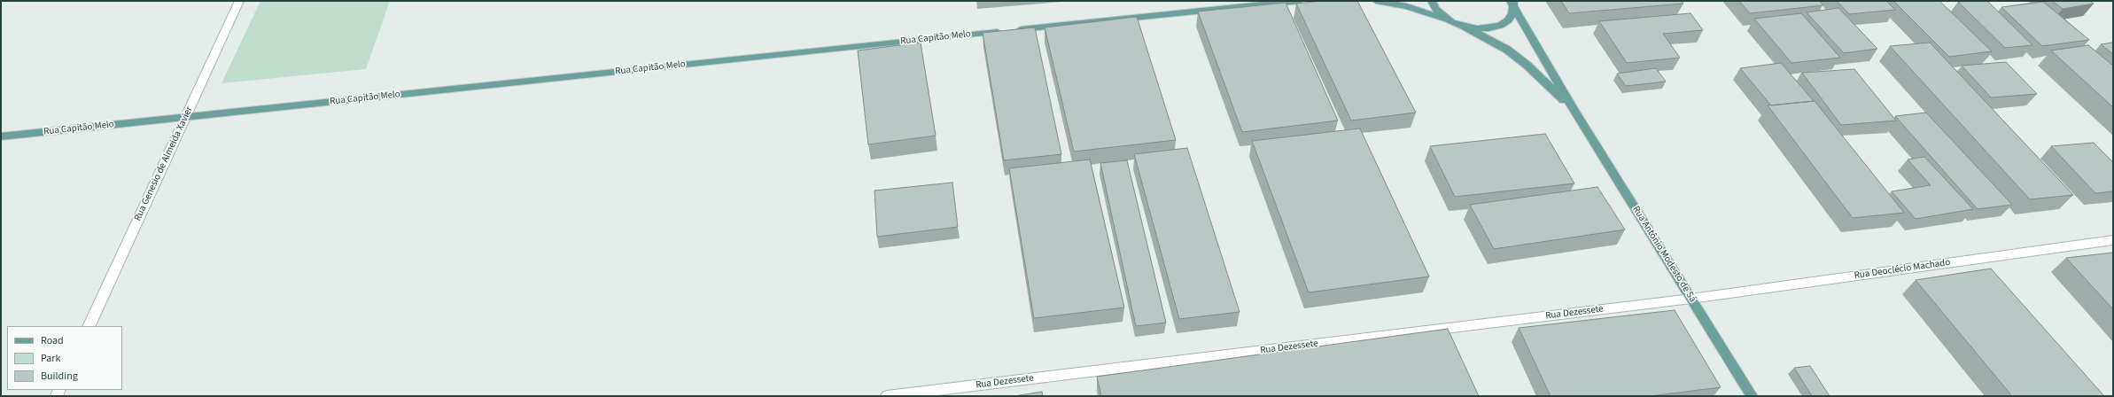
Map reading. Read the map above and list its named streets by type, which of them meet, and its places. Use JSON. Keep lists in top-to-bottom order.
{
  "streets": {
    "main road": ["Rua Capitão Melo", "Rua Antônio Modesto de Sá"],
    "street": ["Rua Genesio de Almeida Xavier", "Rua Deoclécio Machado", "Rua Dezessete"]
  },
  "crossings": [
    ["Rua Capitão Melo", "Rua Genesio de Almeida Xavier"],
    ["Rua Antônio Modesto de Sá", "Rua Deoclécio Machado"],
    ["Rua Antônio Modesto de Sá", "Rua Dezessete"],
    ["Rua Deoclécio Machado", "Rua Dezessete"]
  ],
  "legend": ["Road", "Park", "Building"]
}
